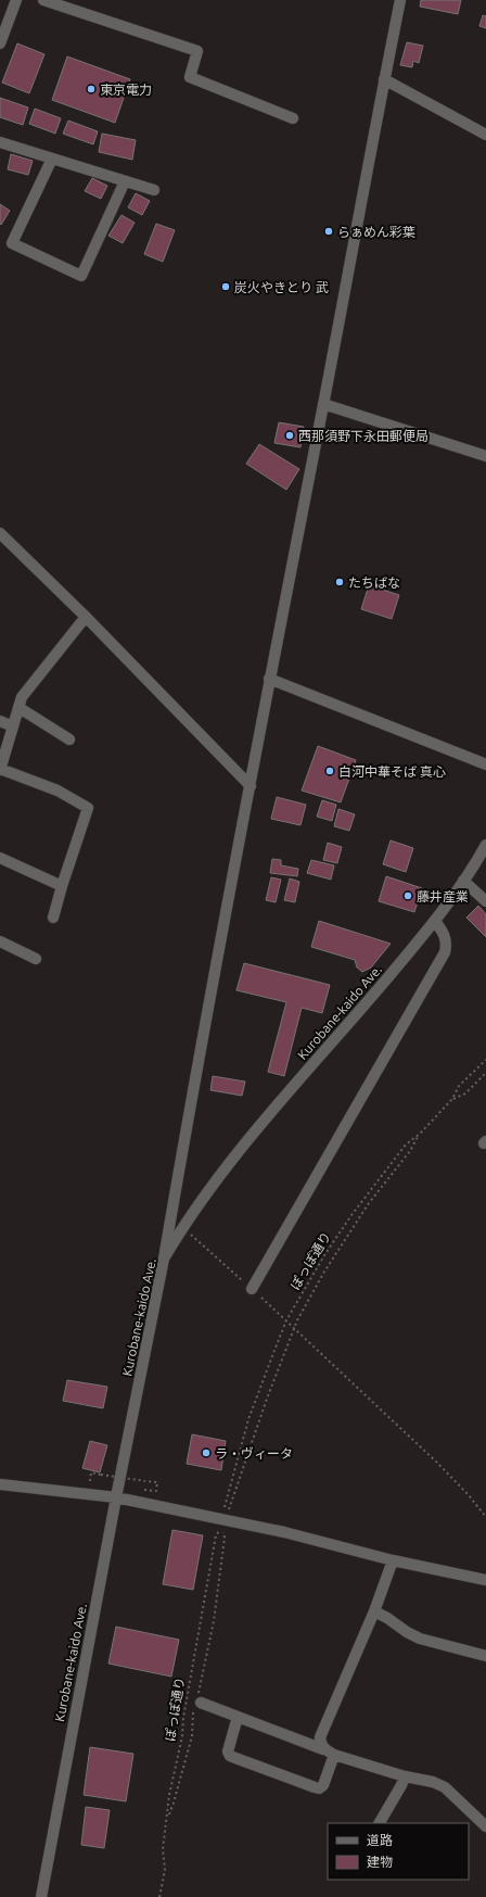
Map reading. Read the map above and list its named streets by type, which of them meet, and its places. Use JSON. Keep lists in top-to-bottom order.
{
  "streets": {
    "street": ["Kurobane-kaido Ave."],
    "path": ["ぽっぽ通り"]
  },
  "places": [
    "東京電力",
    "らぁめん彩葉",
    "炭火やきとり 武",
    "西那須野下永田郵便局",
    "たちばな",
    "白河中華そば 真心",
    "藤井産業",
    "ラ・ヴィータ"
  ],
  "legend": ["道路", "建物"]
}
